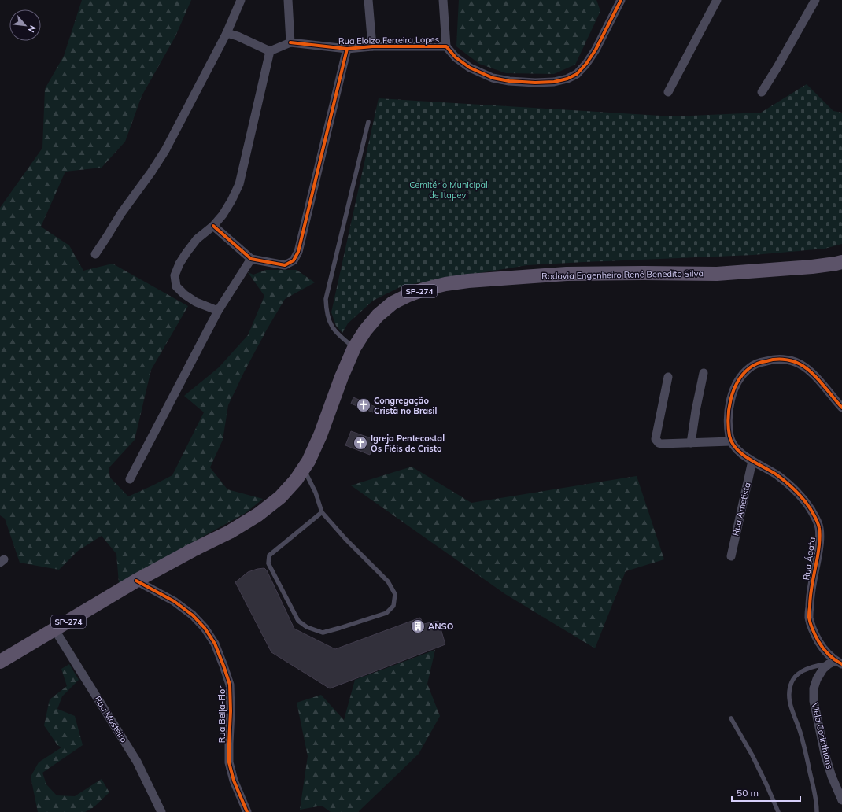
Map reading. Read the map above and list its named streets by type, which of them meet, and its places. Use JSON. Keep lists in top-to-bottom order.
{
  "streets": {
    "main road": ["Rodovia Engenheiro Renê Benedito Silva", "SP-274"],
    "street": [
      "Rua Eloizo Ferreira Lopes",
      "Rua Ametista",
      "Rua Ágata",
      "Rua Beija-Flor",
      "Rua Mosteiro",
      "Viela Corinthians"
    ]
  },
  "crossings": [
    ["Rodovia Engenheiro Renê Benedito Silva", "Rua Beija-Flor"],
    ["Rodovia Engenheiro Renê Benedito Silva", "Rua Mosteiro"],
    ["Rua Ametista", "Rua Ágata"],
    ["Rua Ágata", "Viela Corinthians"]
  ],
  "parks": ["Cemitério Municipal de Itapevi"],
  "places": {
    "church": ["Congregação Cristã no Brasil", "Igreja Pentecostal Os Fiéis de Cristo"],
    "building": ["ANSO"]
  },
  "scale_bar": "50 m",
  "north": "bottom right"
}
